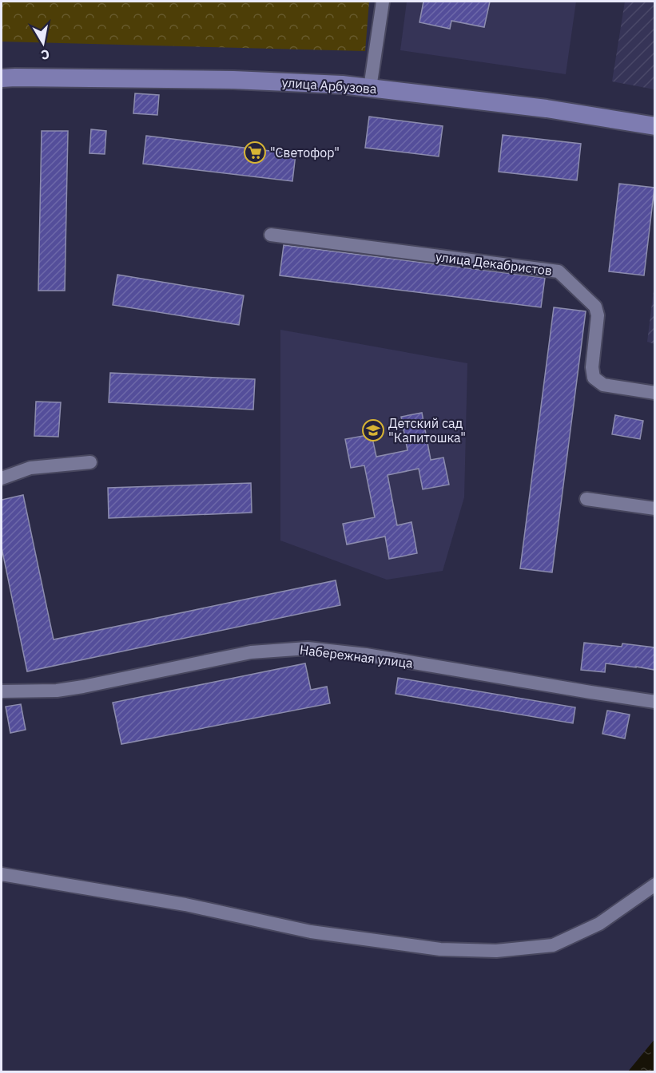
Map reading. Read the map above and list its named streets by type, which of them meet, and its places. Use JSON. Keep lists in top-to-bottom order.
{
  "streets": {
    "street": ["улица Арбузова", "улица Декабристов", "Набережная улица"]
  },
  "places": {
    "supermarket": ["\"Светофор\""],
    "school or university": ["Детский сад \"Капитошка\""]
  },
  "north": "bottom"
}
